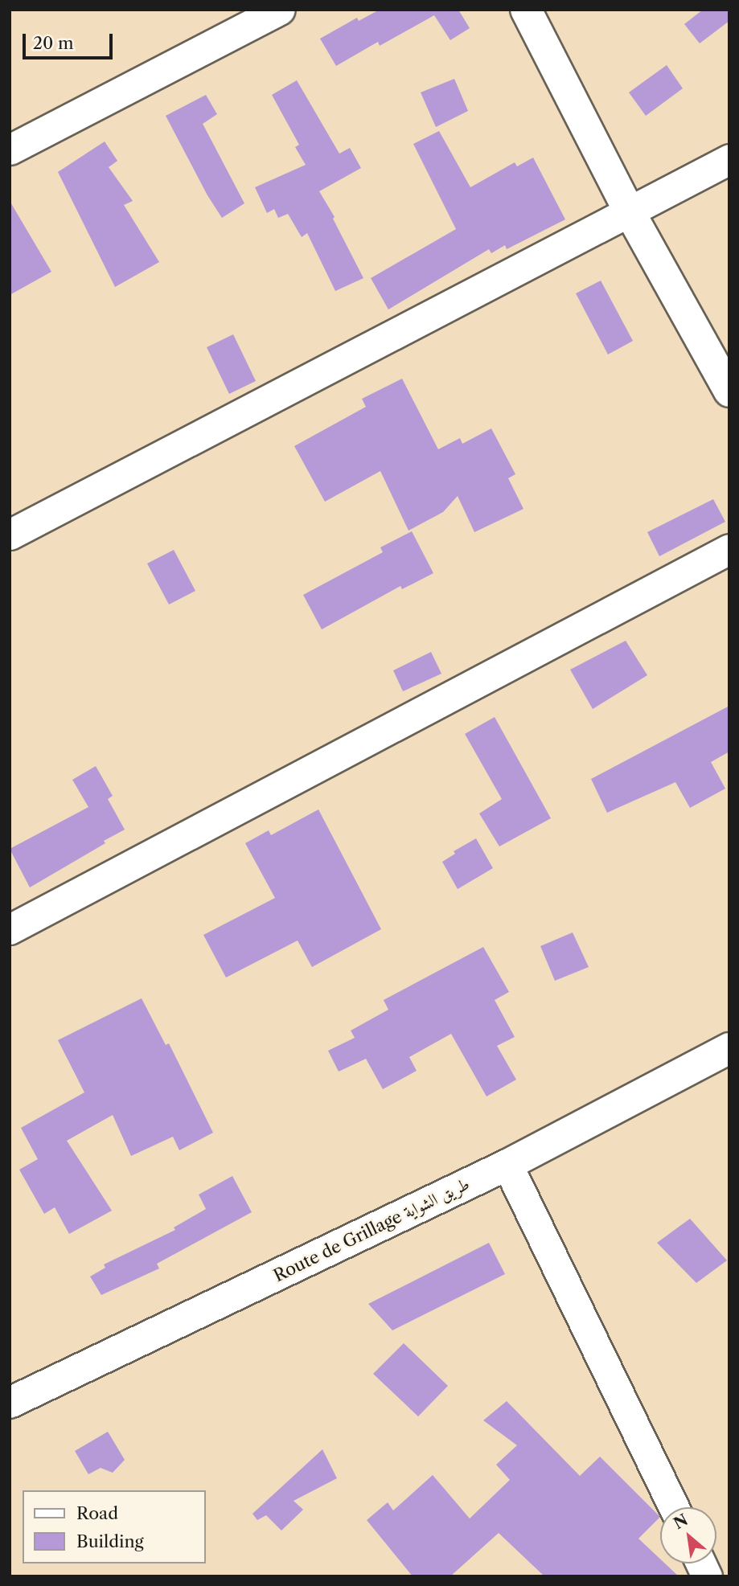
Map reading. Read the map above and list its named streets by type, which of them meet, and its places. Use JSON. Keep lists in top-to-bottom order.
{
  "streets": {
    "street": ["Route de Grillage طريق الشواية"]
  },
  "legend": ["Road", "Building"],
  "scale_bar": "20 m",
  "north": "top left"
}
